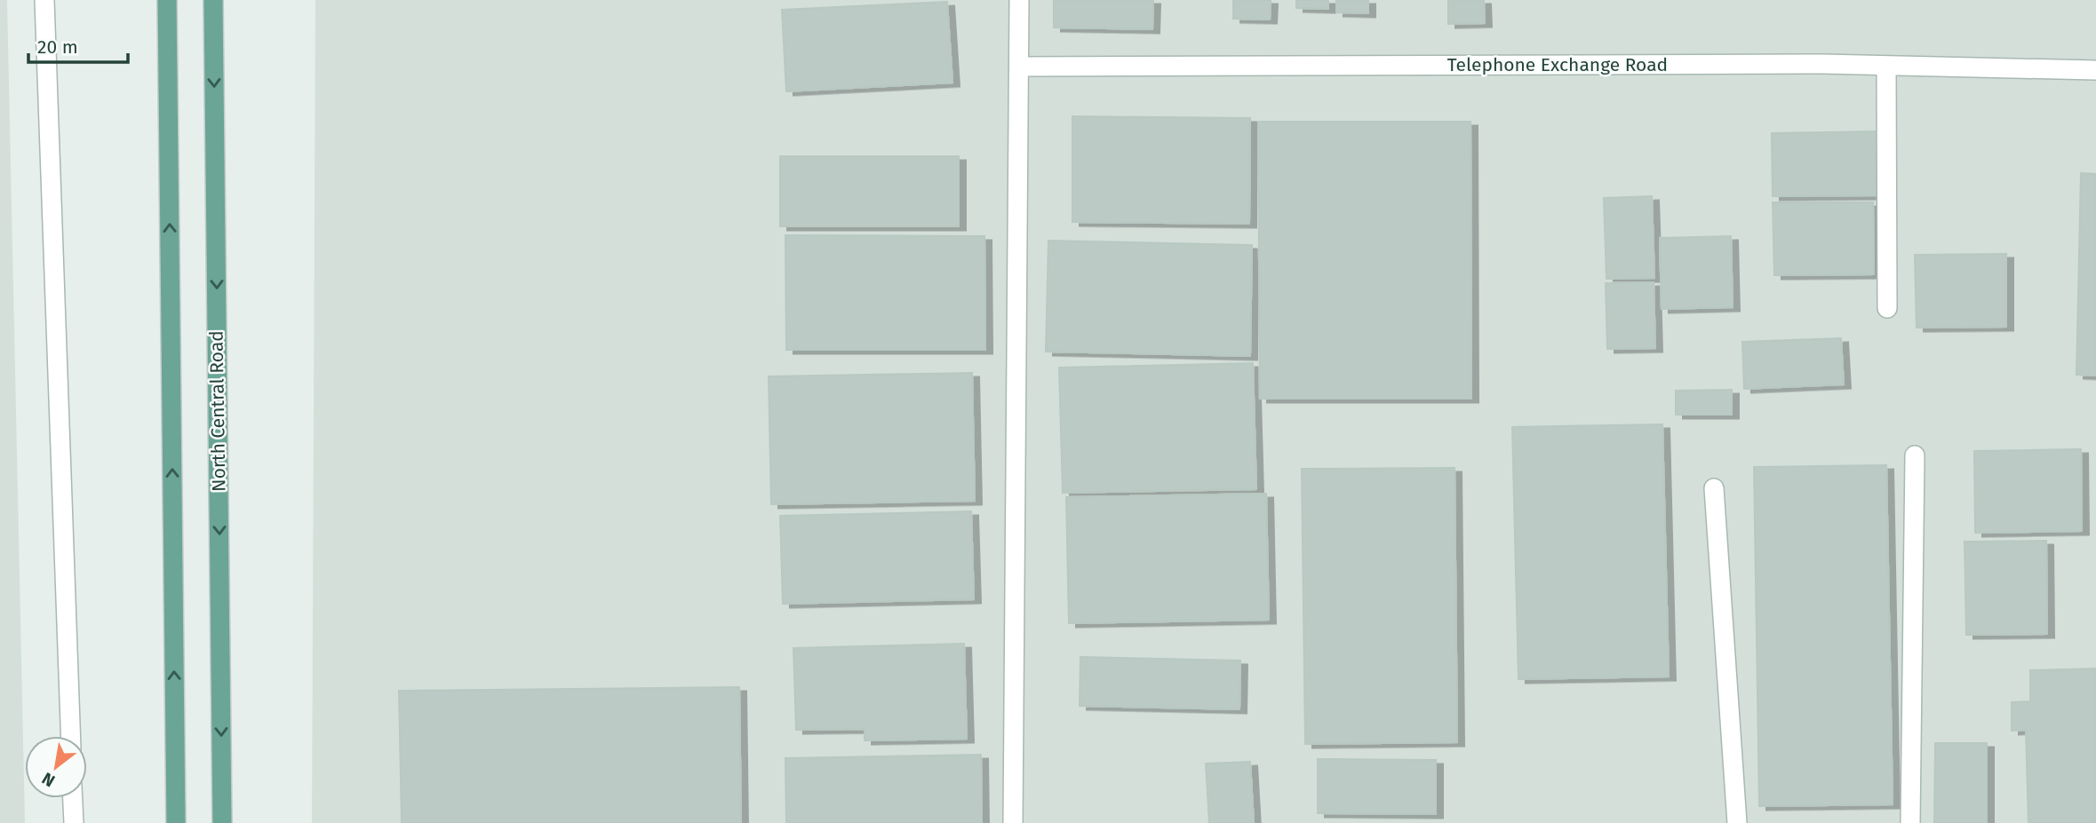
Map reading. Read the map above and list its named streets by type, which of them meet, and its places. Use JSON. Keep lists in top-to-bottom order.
{
  "streets": {
    "main road": ["North Central Road"],
    "street": ["Telephone Exchange Road"]
  },
  "scale_bar": "20 m",
  "north": "bottom left"
}
